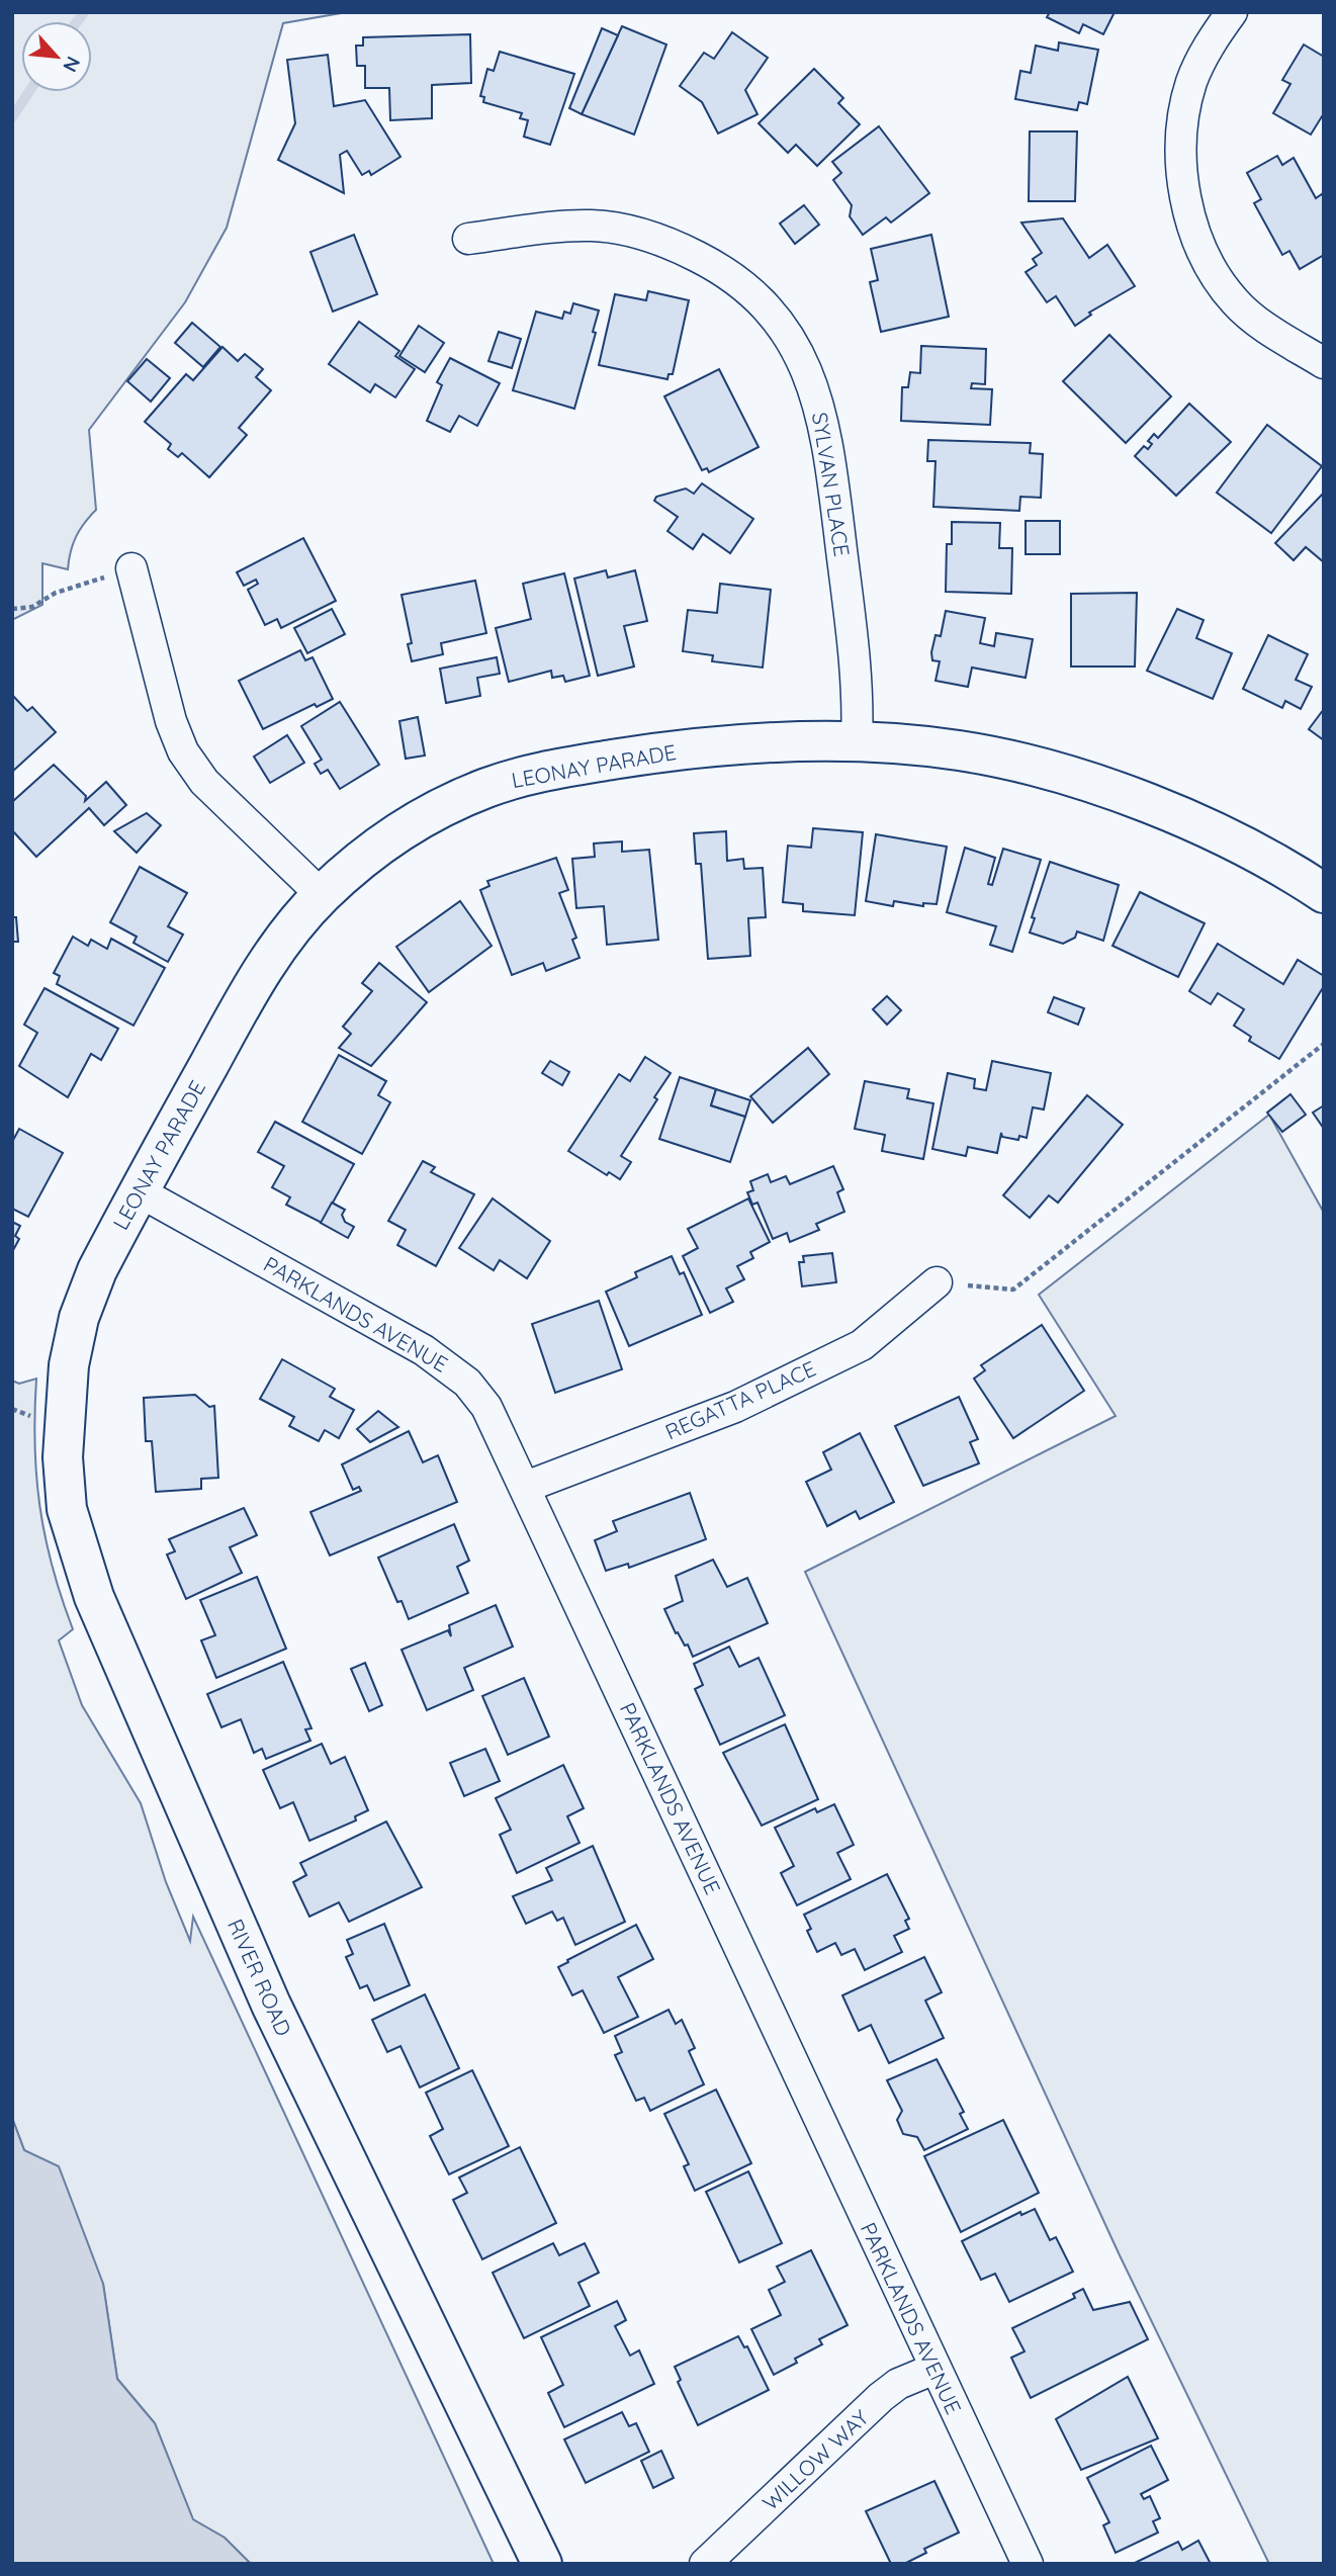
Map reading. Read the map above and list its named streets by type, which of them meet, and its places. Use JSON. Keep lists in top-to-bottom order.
{
  "streets": {
    "street": [
      "SYLVAN PLACE",
      "LEONAY PARADE",
      "PARKLANDS AVENUE",
      "REGATTA PLACE",
      "RIVER ROAD",
      "WILLOW WAY"
    ]
  },
  "crossings": [
    ["SYLVAN PLACE", "LEONAY PARADE"],
    ["LEONAY PARADE", "PARKLANDS AVENUE"],
    ["LEONAY PARADE", "RIVER ROAD"],
    ["PARKLANDS AVENUE", "REGATTA PLACE"],
    ["PARKLANDS AVENUE", "WILLOW WAY"]
  ],
  "north": "bottom right"
}
